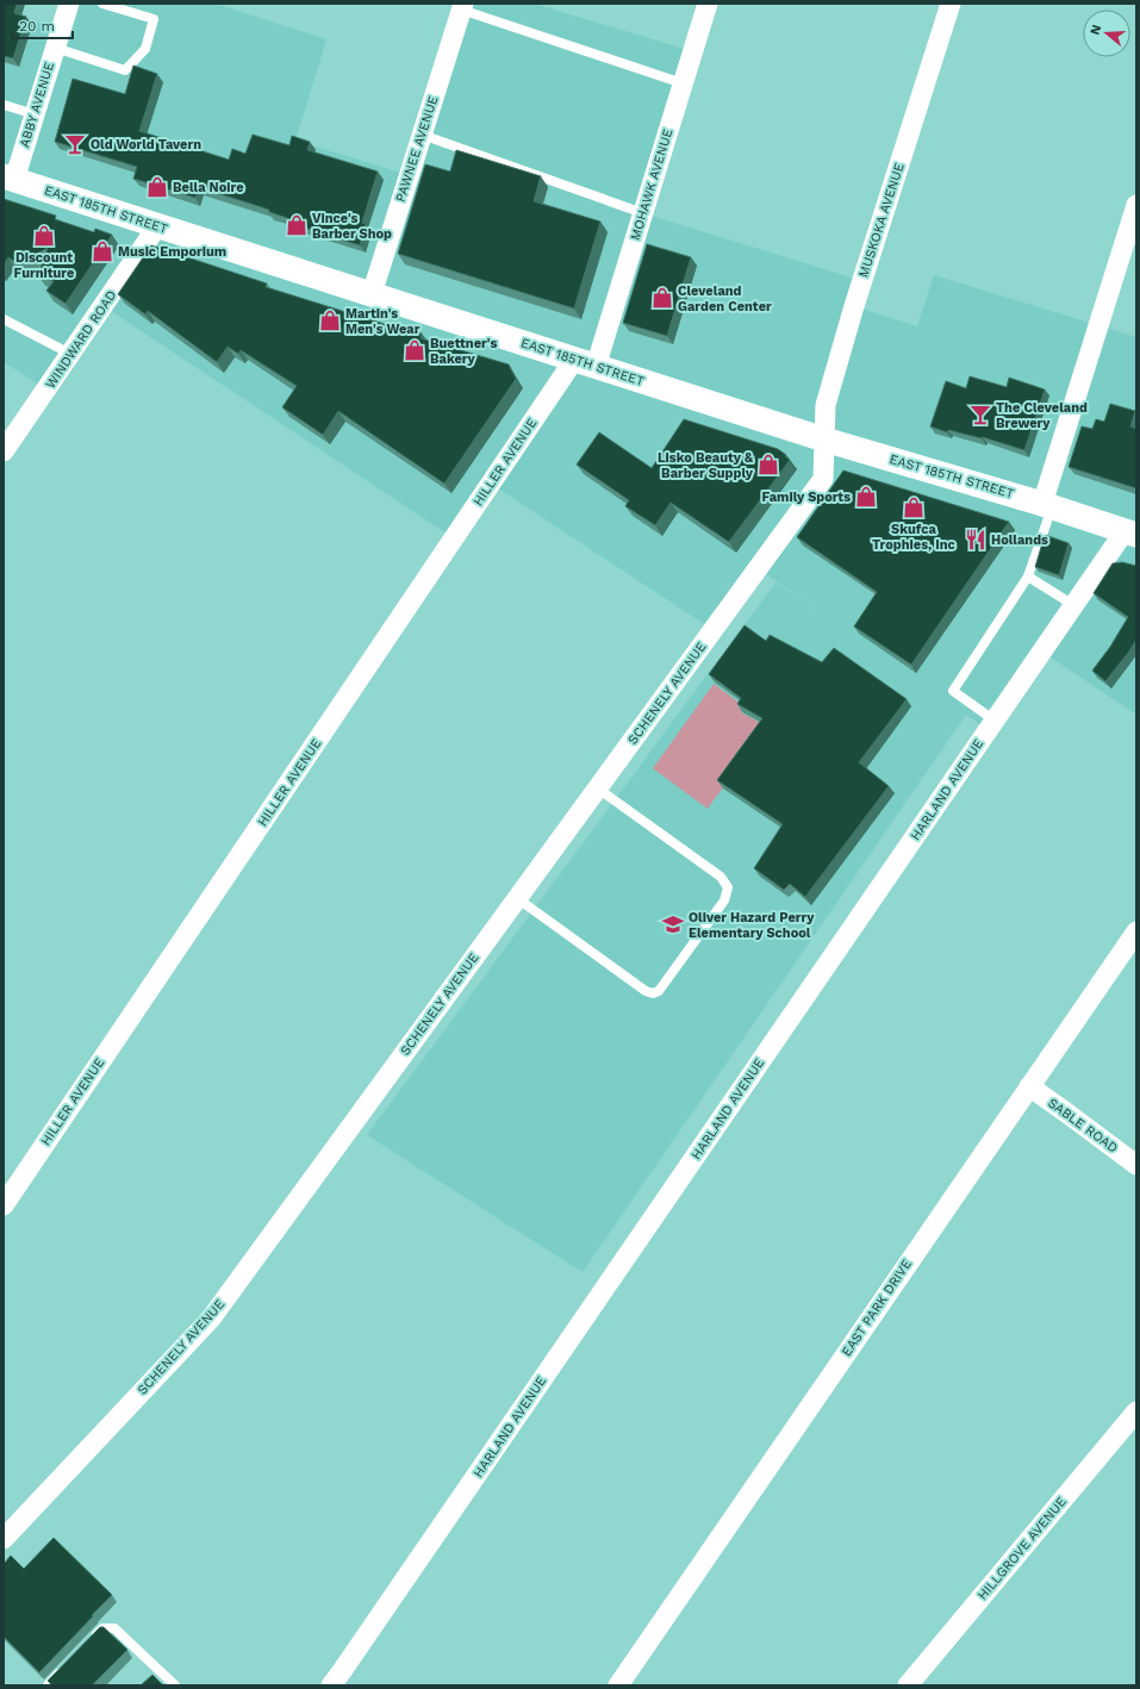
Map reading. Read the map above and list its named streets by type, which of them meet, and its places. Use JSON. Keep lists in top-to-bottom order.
{
  "streets": {
    "street": [
      "ABBY AVENUE",
      "PAWNEE AVENUE",
      "MOHAWK AVENUE",
      "EAST 185TH STREET",
      "MUSKOKA AVENUE",
      "WINDWARD ROAD",
      "HILLER AVENUE",
      "SCHENELY AVENUE",
      "HARLAND AVENUE",
      "SABLE ROAD",
      "EAST PARK DRIVE",
      "HILLGROVE AVENUE"
    ]
  },
  "crossings": [
    ["ABBY AVENUE", "EAST 185TH STREET"],
    ["PAWNEE AVENUE", "EAST 185TH STREET"],
    ["MOHAWK AVENUE", "EAST 185TH STREET"],
    ["MOHAWK AVENUE", "HILLER AVENUE"],
    ["EAST 185TH STREET", "MUSKOKA AVENUE"],
    ["EAST 185TH STREET", "WINDWARD ROAD"],
    ["EAST 185TH STREET", "HILLER AVENUE"],
    ["EAST 185TH STREET", "SCHENELY AVENUE"],
    ["EAST 185TH STREET", "HARLAND AVENUE"],
    ["MUSKOKA AVENUE", "SCHENELY AVENUE"],
    ["SABLE ROAD", "EAST PARK DRIVE"]
  ],
  "places": {
    "bar": ["Old World Tavern", "The Cleveland Brewery"],
    "shop": [
      "Bella Noire",
      "Vince's Barber Shop",
      "Discount Furniture",
      "Music Emporium",
      "Cleveland Garden Center",
      "Martin's Men's Wear",
      "Buettner's Bakery",
      "Lisko Beauty & Barber Supply",
      "Family Sports",
      "Skufca Trophies, Inc"
    ],
    "restaurant": ["Hollands"],
    "school or university": ["Oliver Hazard Perry Elementary School"]
  },
  "scale_bar": "20 m",
  "north": "left"
}
